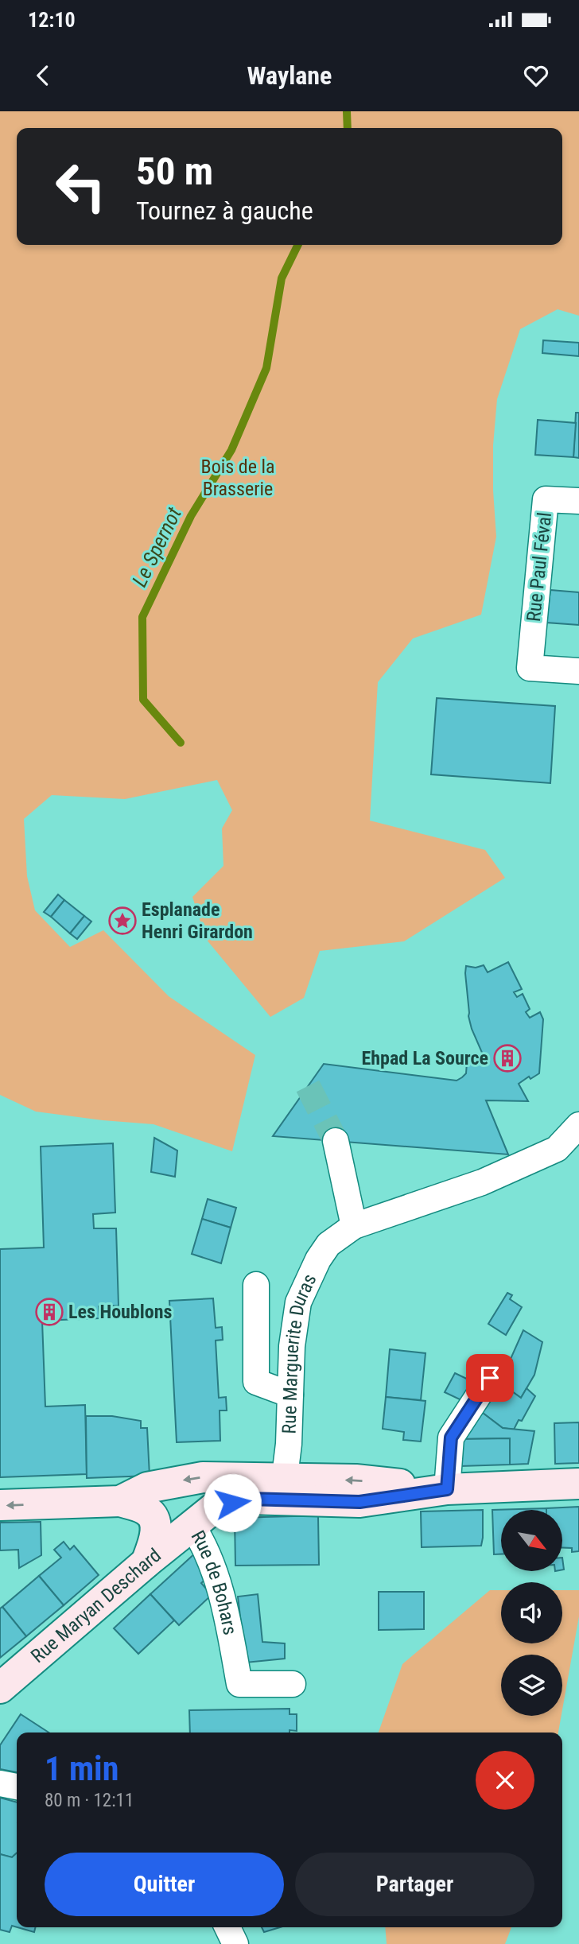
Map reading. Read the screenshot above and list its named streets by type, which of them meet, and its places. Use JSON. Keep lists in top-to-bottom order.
{
  "streets": {
    "main road": ["Rue de Bohars", "Rue Maryan Deschard"],
    "street": ["Rue Paul Féval", "Rue Marguerite Duras"]
  },
  "crossings": [
    ["Rue Marguerite Duras", "Rue de Bohars"],
    ["Rue de Bohars", "Rue Maryan Deschard"]
  ],
  "water": ["Le Spernot"],
  "parks": ["Bois de la Brasserie"],
  "places": {
    "place": ["Esplanade Henri Girardon"],
    "building": ["Ehpad La Source", "Les Houblons"]
  },
  "north": "bottom right",
  "page": {
    "status": "12:10",
    "header": "Waylane",
    "turn": ["50 m", "Tournez à gauche"],
    "heading": ["1 min", "80 m · 12:11"],
    "buttons": ["Quitter", "Partager"]
  }
}
